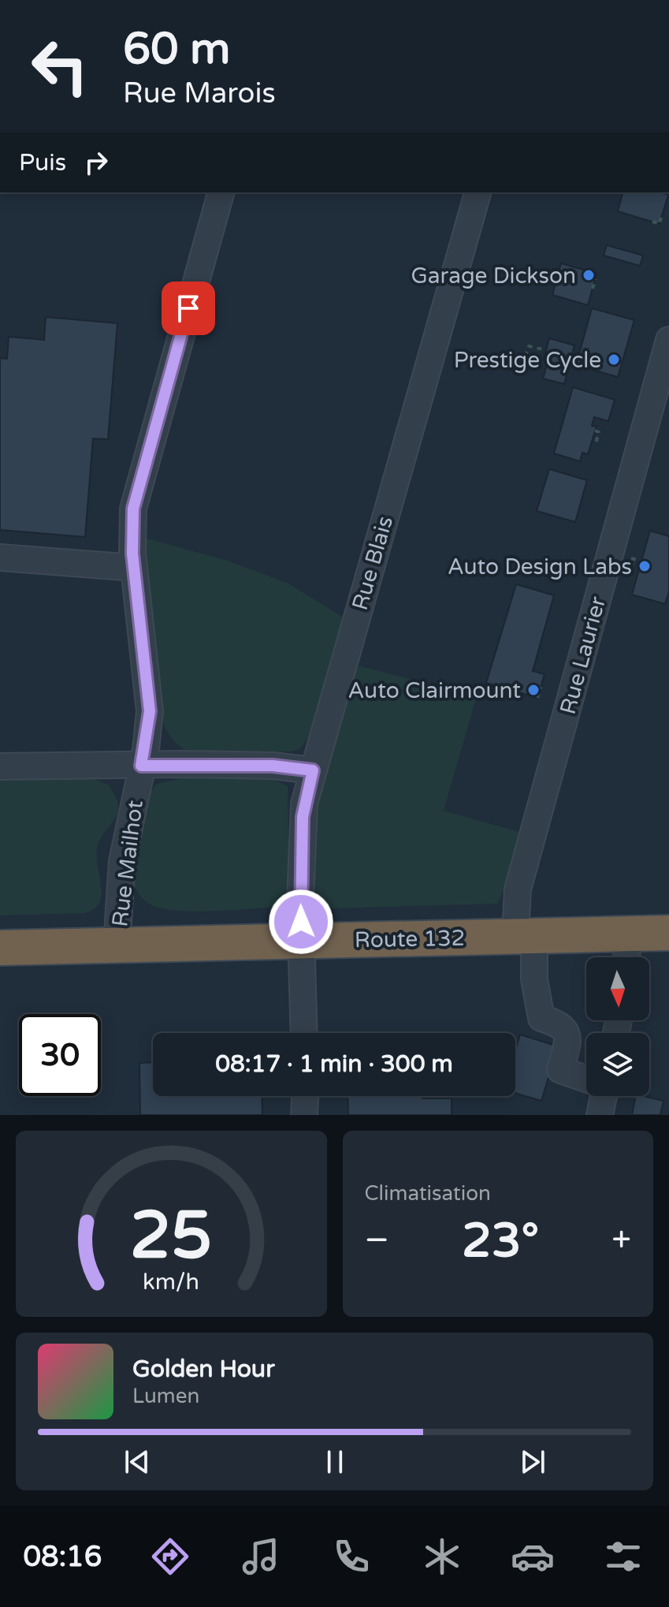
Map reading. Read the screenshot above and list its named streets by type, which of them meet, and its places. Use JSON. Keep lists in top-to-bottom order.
{
  "streets": {
    "highway": ["Route 132"],
    "street": ["Rue Blais", "Rue Laurier", "Rue Mailhot"]
  },
  "crossings": [
    ["Rue Blais", "Route 132"],
    ["Rue Laurier", "Route 132"],
    ["Rue Mailhot", "Route 132"]
  ],
  "places": [
    "Garage Dickson",
    "Prestige Cycle",
    "Auto Design Labs",
    "Auto Clairmount"
  ],
  "north": "bottom",
  "page": {
    "turn": ["60 m", "Rue Marois"],
    "then": "Puis",
    "limit": "30",
    "trip": "08:17 · 1 min · 300 m",
    "tile": "Climatisation",
    "heat": ["−", "23°", "+"],
    "song": ["Golden Hour", "Lumen"],
    "tabs": "08:16",
    "gauge": ["25", "km/h"]
  }
}
